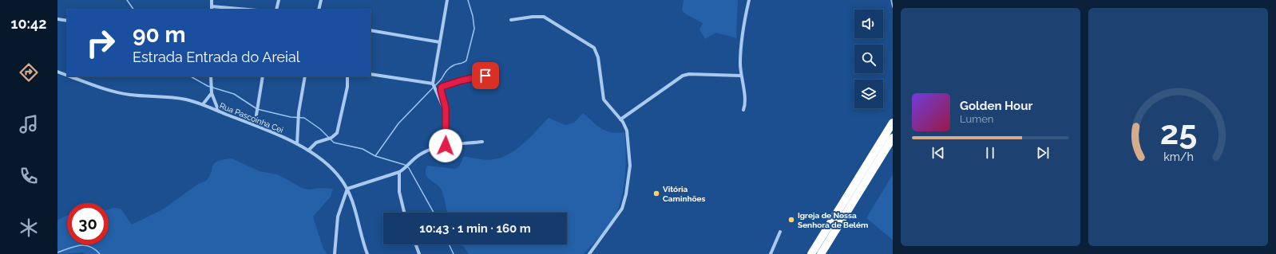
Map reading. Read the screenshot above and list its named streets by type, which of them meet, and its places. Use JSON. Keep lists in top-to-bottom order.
{
  "streets": {
    "street": ["Rua Pascoinha Cei"]
  },
  "places": ["Vitória Caminhões", "Igreja de Nossa Senhora de Belém"],
  "page": {
    "tabs": "10:42",
    "turn": ["90 m", "Estrada Entrada do Areial"],
    "song": ["Golden Hour", "Lumen"],
    "limit": "30",
    "trip": "10:43 · 1 min · 160 m",
    "gauge": ["25", "km/h"]
  }
}
